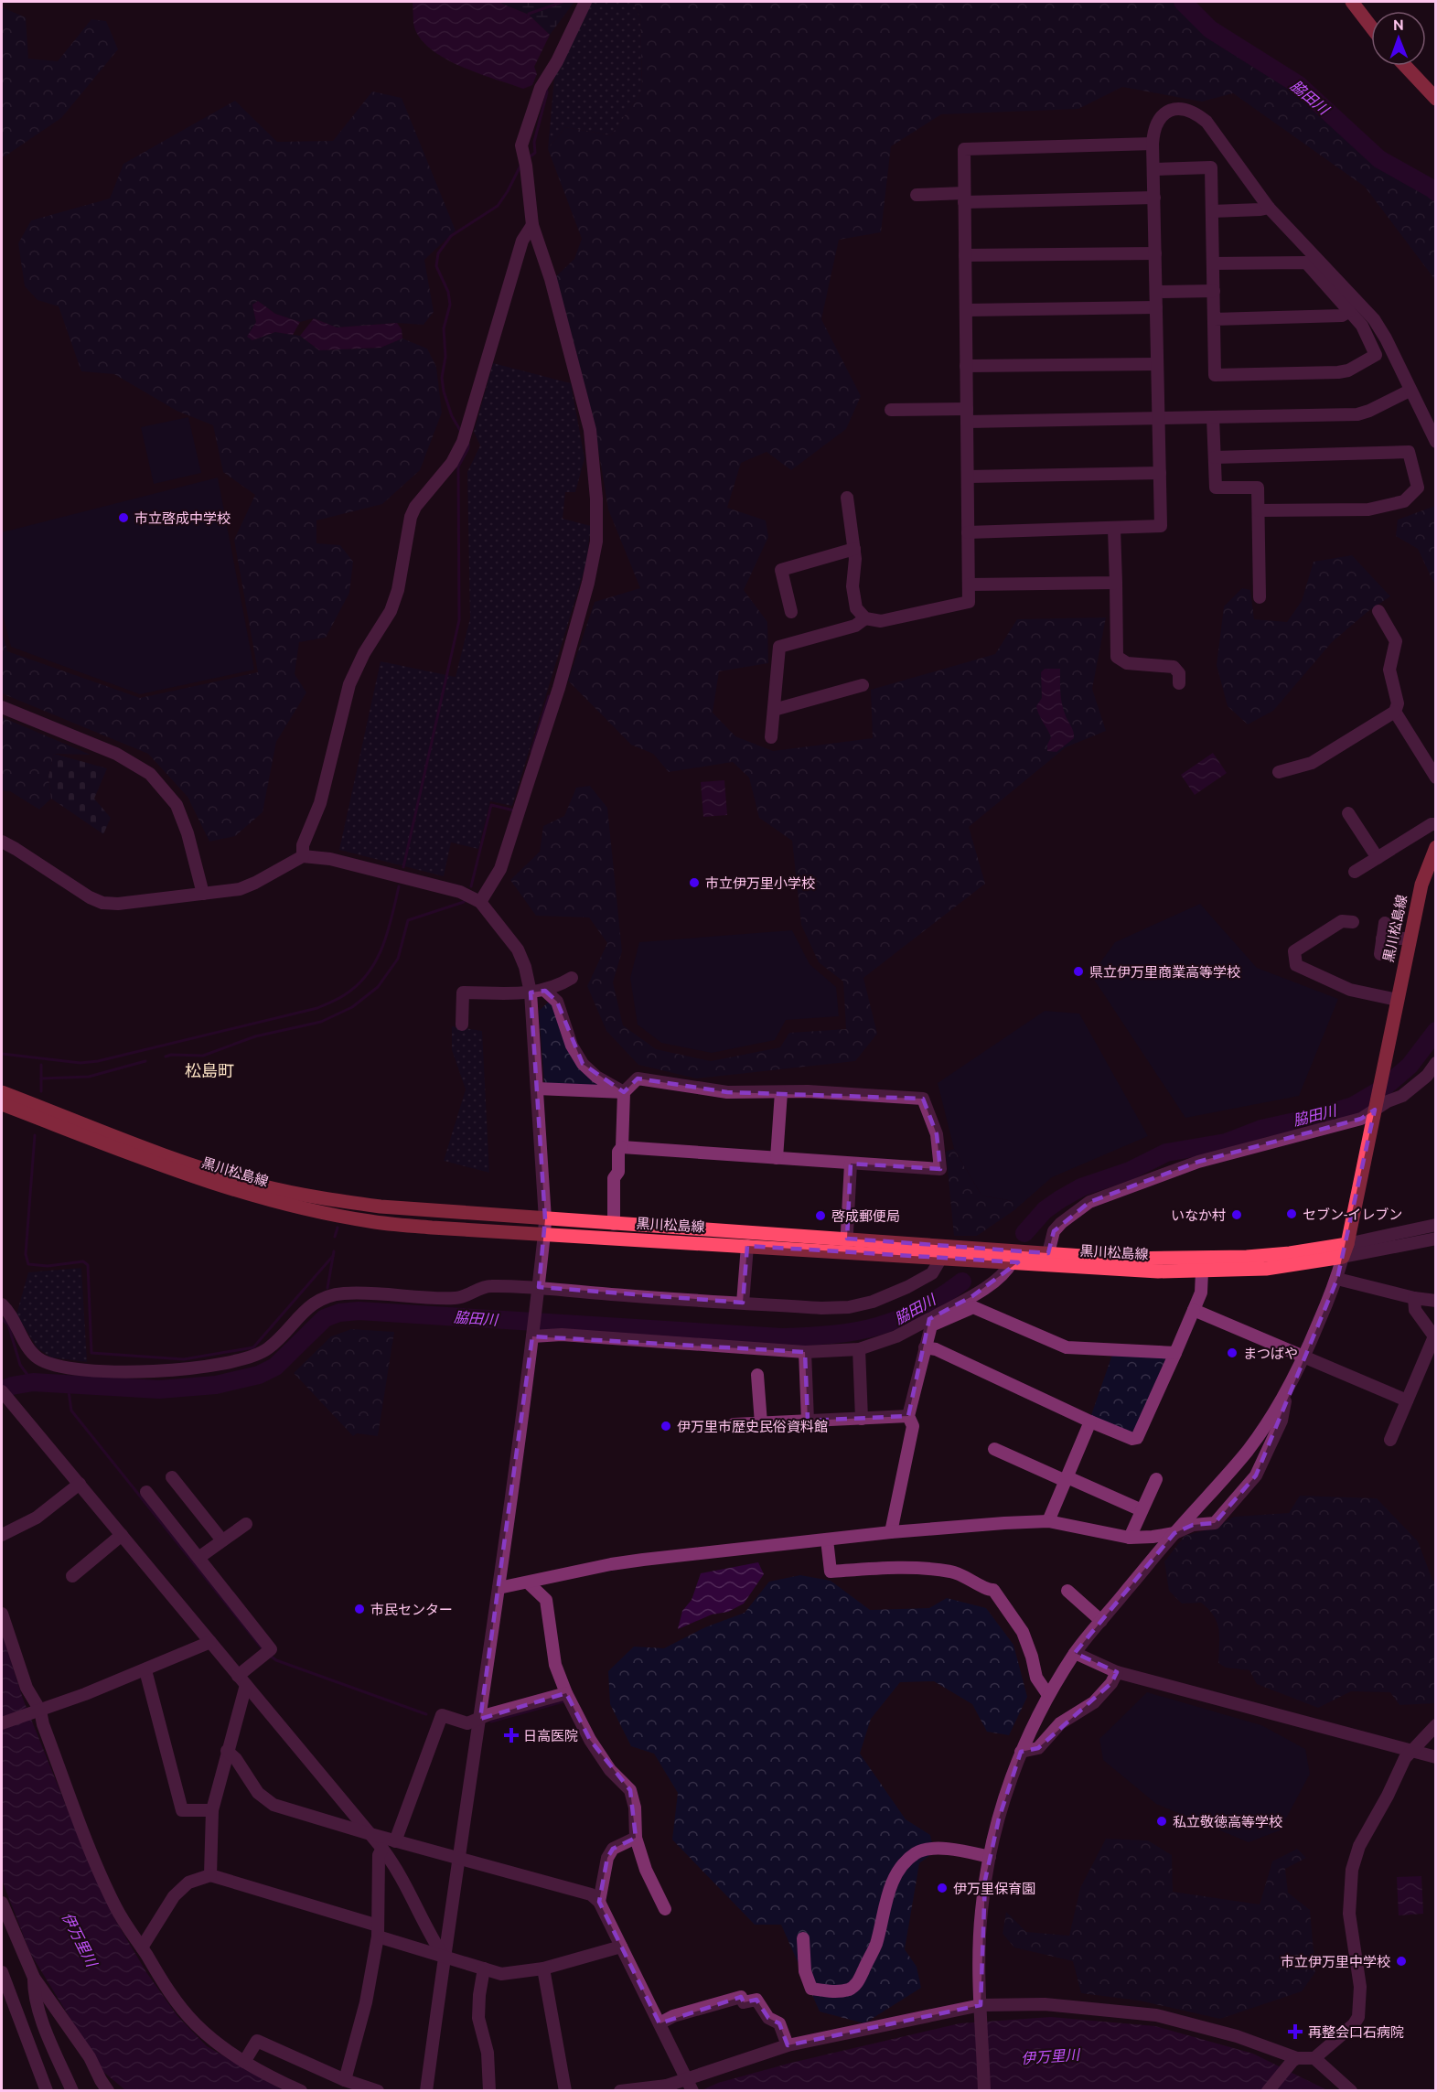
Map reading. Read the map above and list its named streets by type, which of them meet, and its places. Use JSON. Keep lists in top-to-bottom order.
{
  "streets": {
    "main road": ["黒川松島線"]
  },
  "districts": ["松島町"],
  "water": ["脇田川", "伊万里川"],
  "places": {
    "other": [
      "市立啓成中学校",
      "市立伊万里小学校",
      "県立伊万里商業高等学校",
      "セブン-イレブン",
      "いなか村",
      "啓成郵便局",
      "まつばや",
      "伊万里市歴史民俗資料館",
      "市民センター",
      "私立敬徳高等学校",
      "伊万里保育園",
      "市立伊万里中学校"
    ],
    "health": ["日高医院", "再整会口石病院"]
  },
  "north": "top"
}
